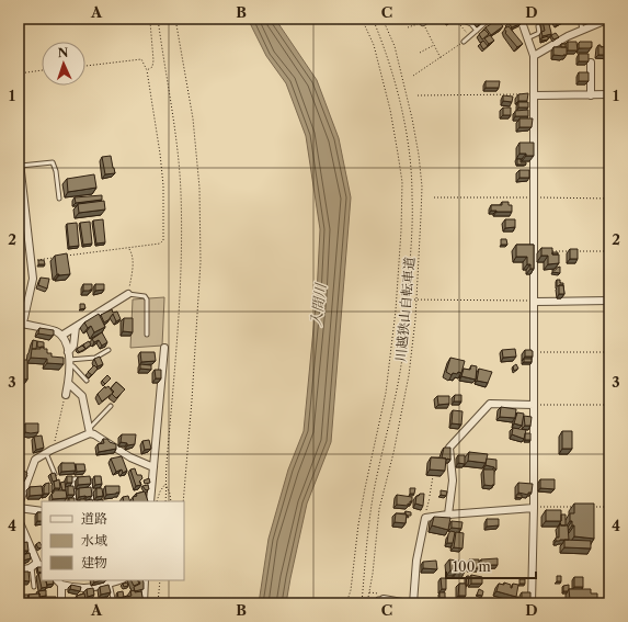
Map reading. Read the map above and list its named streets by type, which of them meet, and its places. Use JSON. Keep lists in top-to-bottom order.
{
  "streets": {
    "path": ["川越狭山自転車道"]
  },
  "water": ["入間川"],
  "legend": ["道路", "水域", "建物"],
  "scale_bar": "100 m",
  "north": "top",
  "grid": {
    "columns": [
      "A",
      "B",
      "C",
      "D"
    ],
    "rows": [
      "1",
      "2",
      "3",
      "4"
    ]
  }
}
